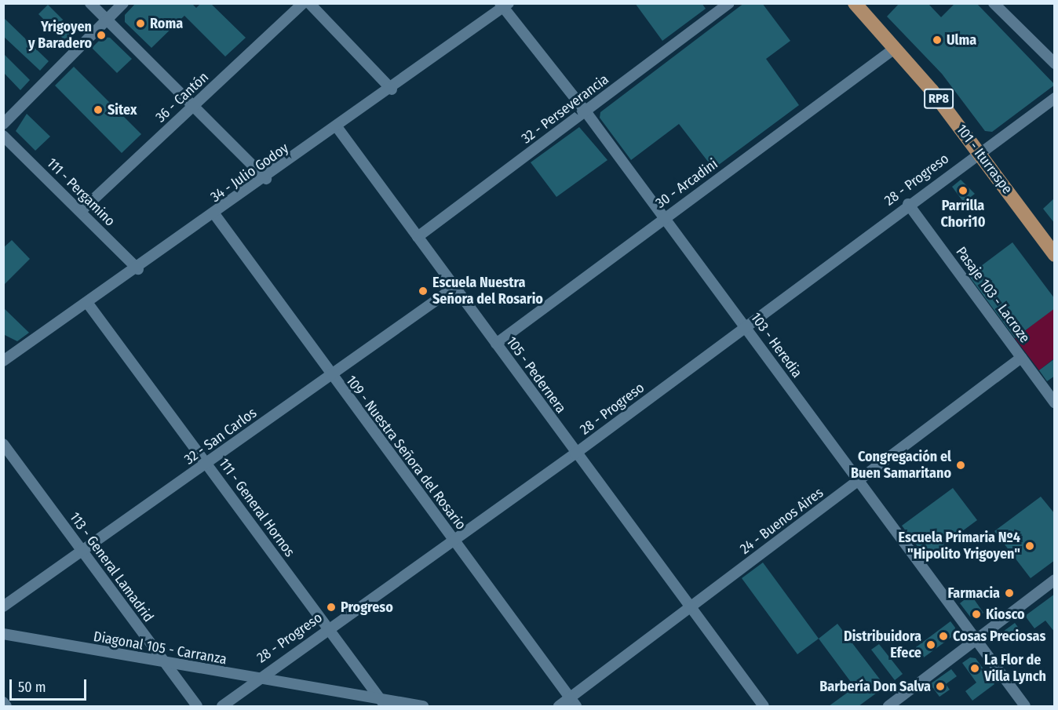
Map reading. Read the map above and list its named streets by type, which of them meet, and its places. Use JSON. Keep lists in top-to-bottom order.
{
  "streets": {
    "main road": ["RP8", "101 - Iturraspe"],
    "street": [
      "36 - Cantón",
      "32 - Perseverancia",
      "34 - Julio Godoy",
      "28 - Progreso",
      "30 - Arcadini",
      "111 - Pergamino",
      "Pasaje 103 - Lacroze",
      "103 - Heredia",
      "105 - Pedernera",
      "32 - San Carlos",
      "109 - Nuestra Señora del Rosario",
      "111 - General Hornos",
      "24 - Buenos Aires",
      "113 - General Lamadrid",
      "Diagonal 105 - Carranza"
    ]
  },
  "crossings": [
    ["36 - Cantón", "111 - Pergamino"],
    ["32 - Perseverancia", "103 - Heredia"],
    ["32 - Perseverancia", "105 - Pedernera"],
    ["101 - Iturraspe", "28 - Progreso"],
    ["101 - Iturraspe", "30 - Arcadini"],
    ["34 - Julio Godoy", "111 - Pergamino"],
    ["34 - Julio Godoy", "103 - Heredia"],
    ["34 - Julio Godoy", "105 - Pedernera"],
    ["34 - Julio Godoy", "109 - Nuestra Señora del Rosario"],
    ["34 - Julio Godoy", "111 - General Hornos"],
    ["28 - Progreso", "Pasaje 103 - Lacroze"],
    ["28 - Progreso", "103 - Heredia"],
    ["28 - Progreso", "105 - Pedernera"],
    ["28 - Progreso", "109 - Nuestra Señora del Rosario"],
    ["28 - Progreso", "111 - General Hornos"],
    ["28 - Progreso", "Diagonal 105 - Carranza"],
    ["30 - Arcadini", "103 - Heredia"],
    ["30 - Arcadini", "105 - Pedernera"],
    ["Pasaje 103 - Lacroze", "24 - Buenos Aires"],
    ["103 - Heredia", "24 - Buenos Aires"],
    ["105 - Pedernera", "32 - San Carlos"],
    ["105 - Pedernera", "24 - Buenos Aires"],
    ["32 - San Carlos", "109 - Nuestra Señora del Rosario"],
    ["32 - San Carlos", "111 - General Hornos"],
    ["32 - San Carlos", "113 - General Lamadrid"],
    ["109 - Nuestra Señora del Rosario", "24 - Buenos Aires"],
    ["111 - General Hornos", "Diagonal 105 - Carranza"],
    ["113 - General Lamadrid", "Diagonal 105 - Carranza"]
  ],
  "places": [
    "Roma",
    "Yrigoyen y Baradero",
    "Ulma",
    "Sitex",
    "Parrilla Chori10",
    "Escuela Nuestra Señora del Rosario",
    "Congregación el Buen Samaritano",
    "Escuela Primaria Nº4 \"Hipolito Yrigoyen\"",
    "Farmacia",
    "Progreso",
    "Kiosco",
    "Cosas Preciosas",
    "Distribuidora Efece",
    "La Flor de Villa Lynch",
    "Barbería Don Salva"
  ],
  "scale_bar": "50 m"
}
